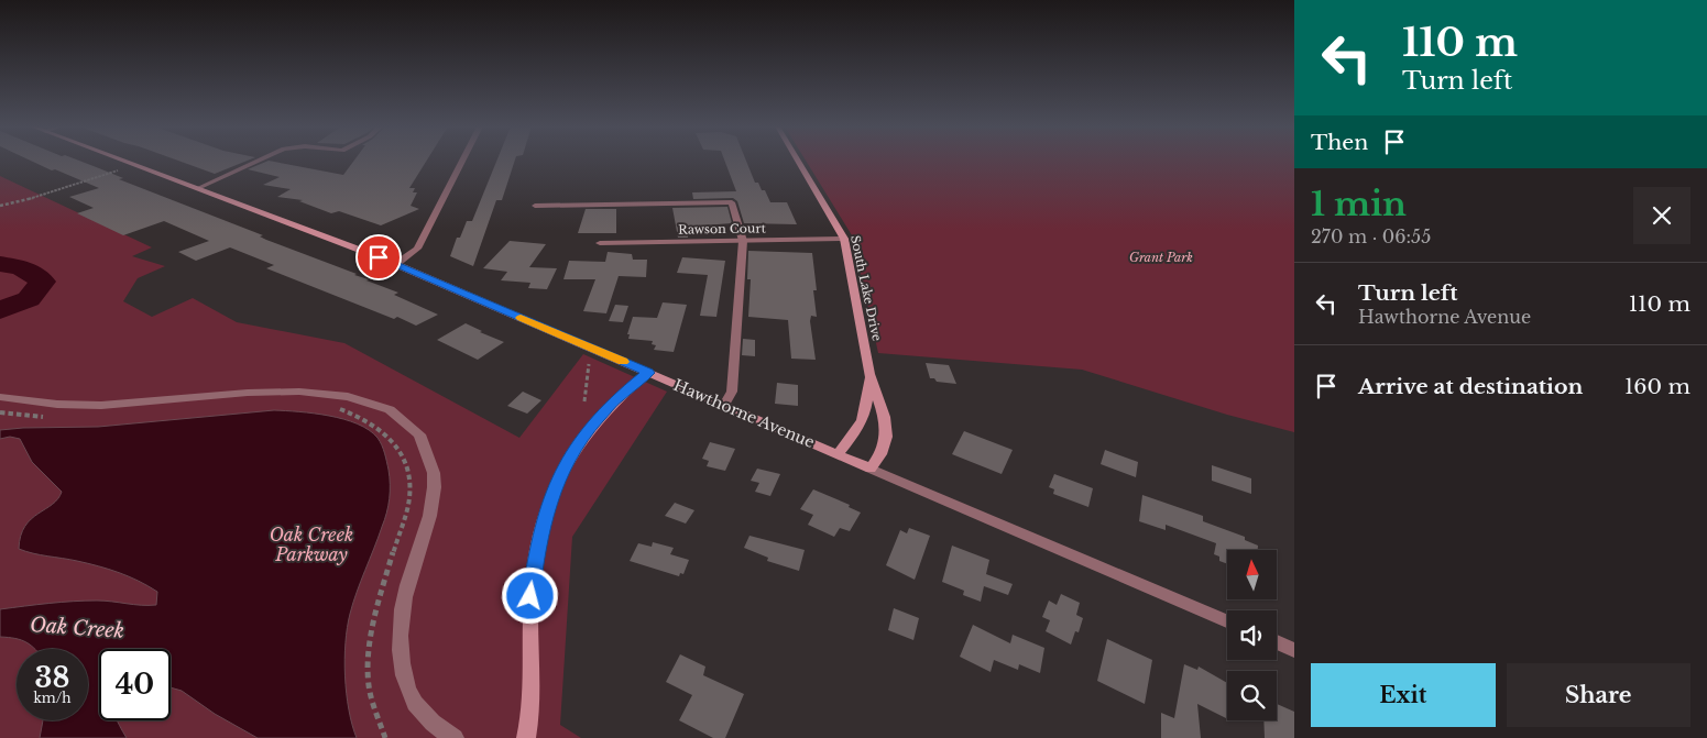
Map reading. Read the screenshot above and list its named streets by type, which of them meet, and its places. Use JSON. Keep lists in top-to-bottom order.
{
  "streets": {
    "street": ["Rawson Court", "South Lake Drive", "Hawthorne Avenue"]
  },
  "crossings": [
    ["Rawson Court", "South Lake Drive"],
    ["South Lake Drive", "Hawthorne Avenue"]
  ],
  "water": ["Oak Creek"],
  "parks": ["Grant Park", "Oak Creek Parkway"],
  "north": "top",
  "page": {
    "turn": ["110 m", "Turn left"],
    "then": "Then",
    "heading": ["1 min", "270 m · 06:55"],
    "list": [
      {
        "name": "Turn left",
        "note": "Hawthorne Avenue",
        "value": "110 m"
      },
      {
        "name": "Arrive at destination",
        "value": "160 m"
      }
    ],
    "speed": "38 km/h",
    "limit": "40",
    "buttons": ["Exit", "Share"]
  }
}
